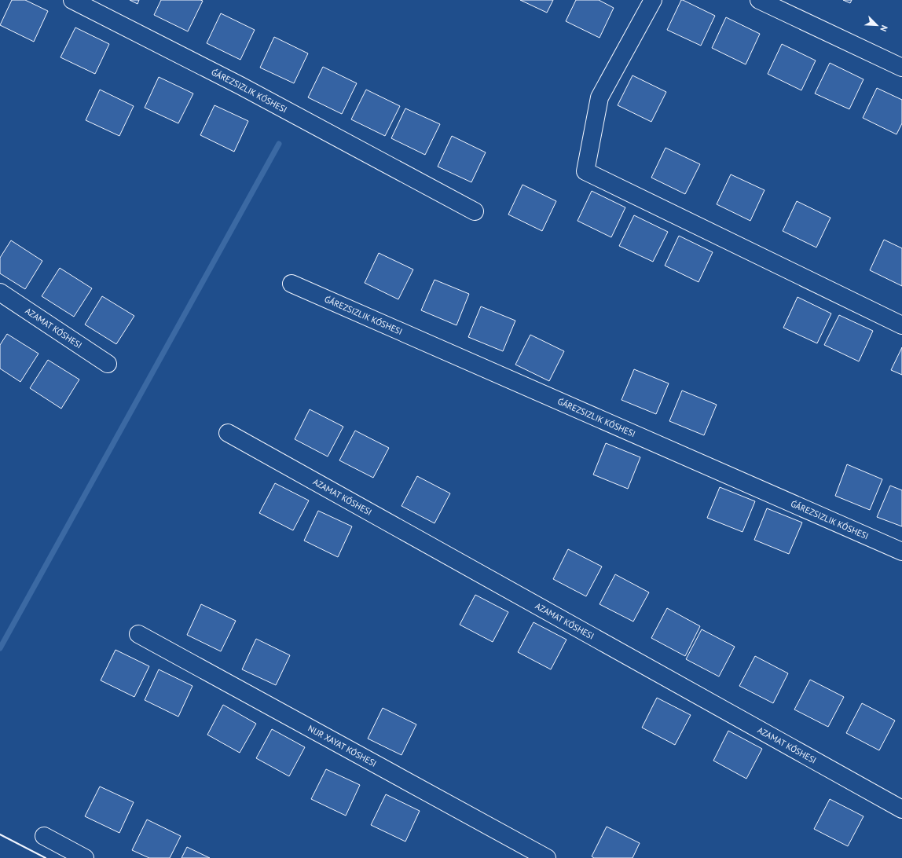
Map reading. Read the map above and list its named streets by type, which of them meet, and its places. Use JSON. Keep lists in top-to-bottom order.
{
  "streets": {
    "street": ["ǴÁREZSIZLIK KÓSHESI", "AZAMAT KÓSHESI", "NUR XAYAT KÓSHESI"]
  },
  "north": "bottom right"
}
